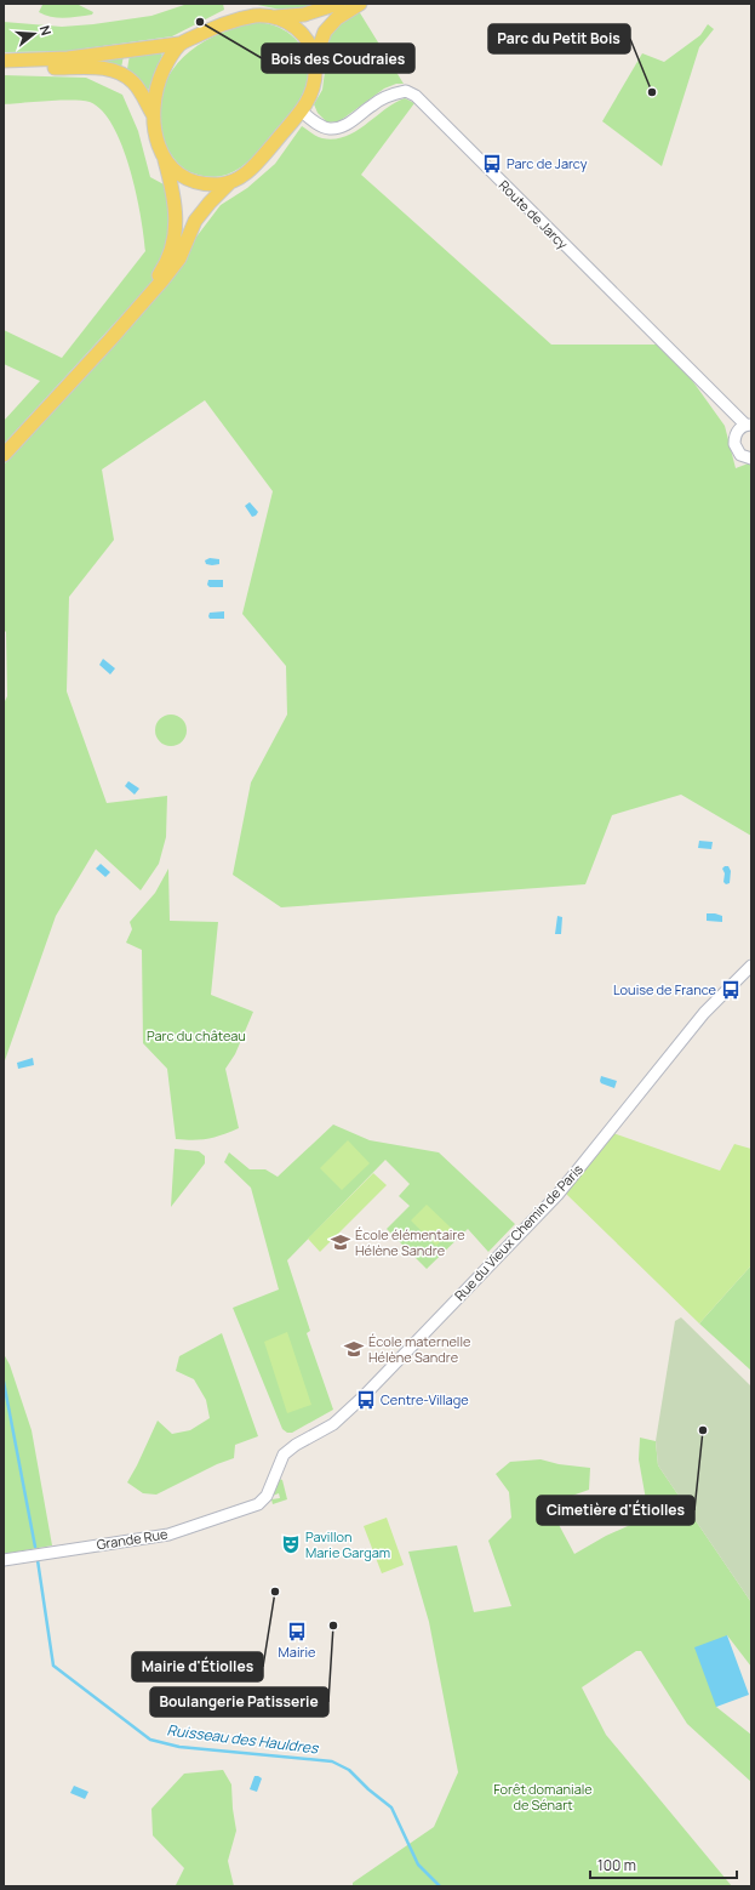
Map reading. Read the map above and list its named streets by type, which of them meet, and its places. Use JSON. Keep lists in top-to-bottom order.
{
  "streets": {
    "street": ["Route de Jarcy", "Rue du Vieux Chemin de Paris", "Grande Rue"]
  },
  "crossings": [
    ["Rue du Vieux Chemin de Paris", "Grande Rue"]
  ],
  "water": ["Ruisseau des Hauldres"],
  "parks": ["Parc du château", "Forêt domaniale de Sénart"],
  "places": {
    "other": [
      "Bois des Coudraies",
      "Parc du Petit Bois",
      "Cimetière d'Étiolles",
      "Mairie d'Étiolles",
      "Boulangerie Patisserie"
    ],
    "bus stop": [
      "Parc de Jarcy",
      "Louise de France",
      "Centre-Village",
      "Mairie"
    ],
    "school or university": ["École élémentaire Hélène Sandre", "École maternelle Hélène Sandre"],
    "theatre": ["Pavillon Marie Gargam"]
  },
  "scale_bar": "100 m",
  "north": "right"
}
